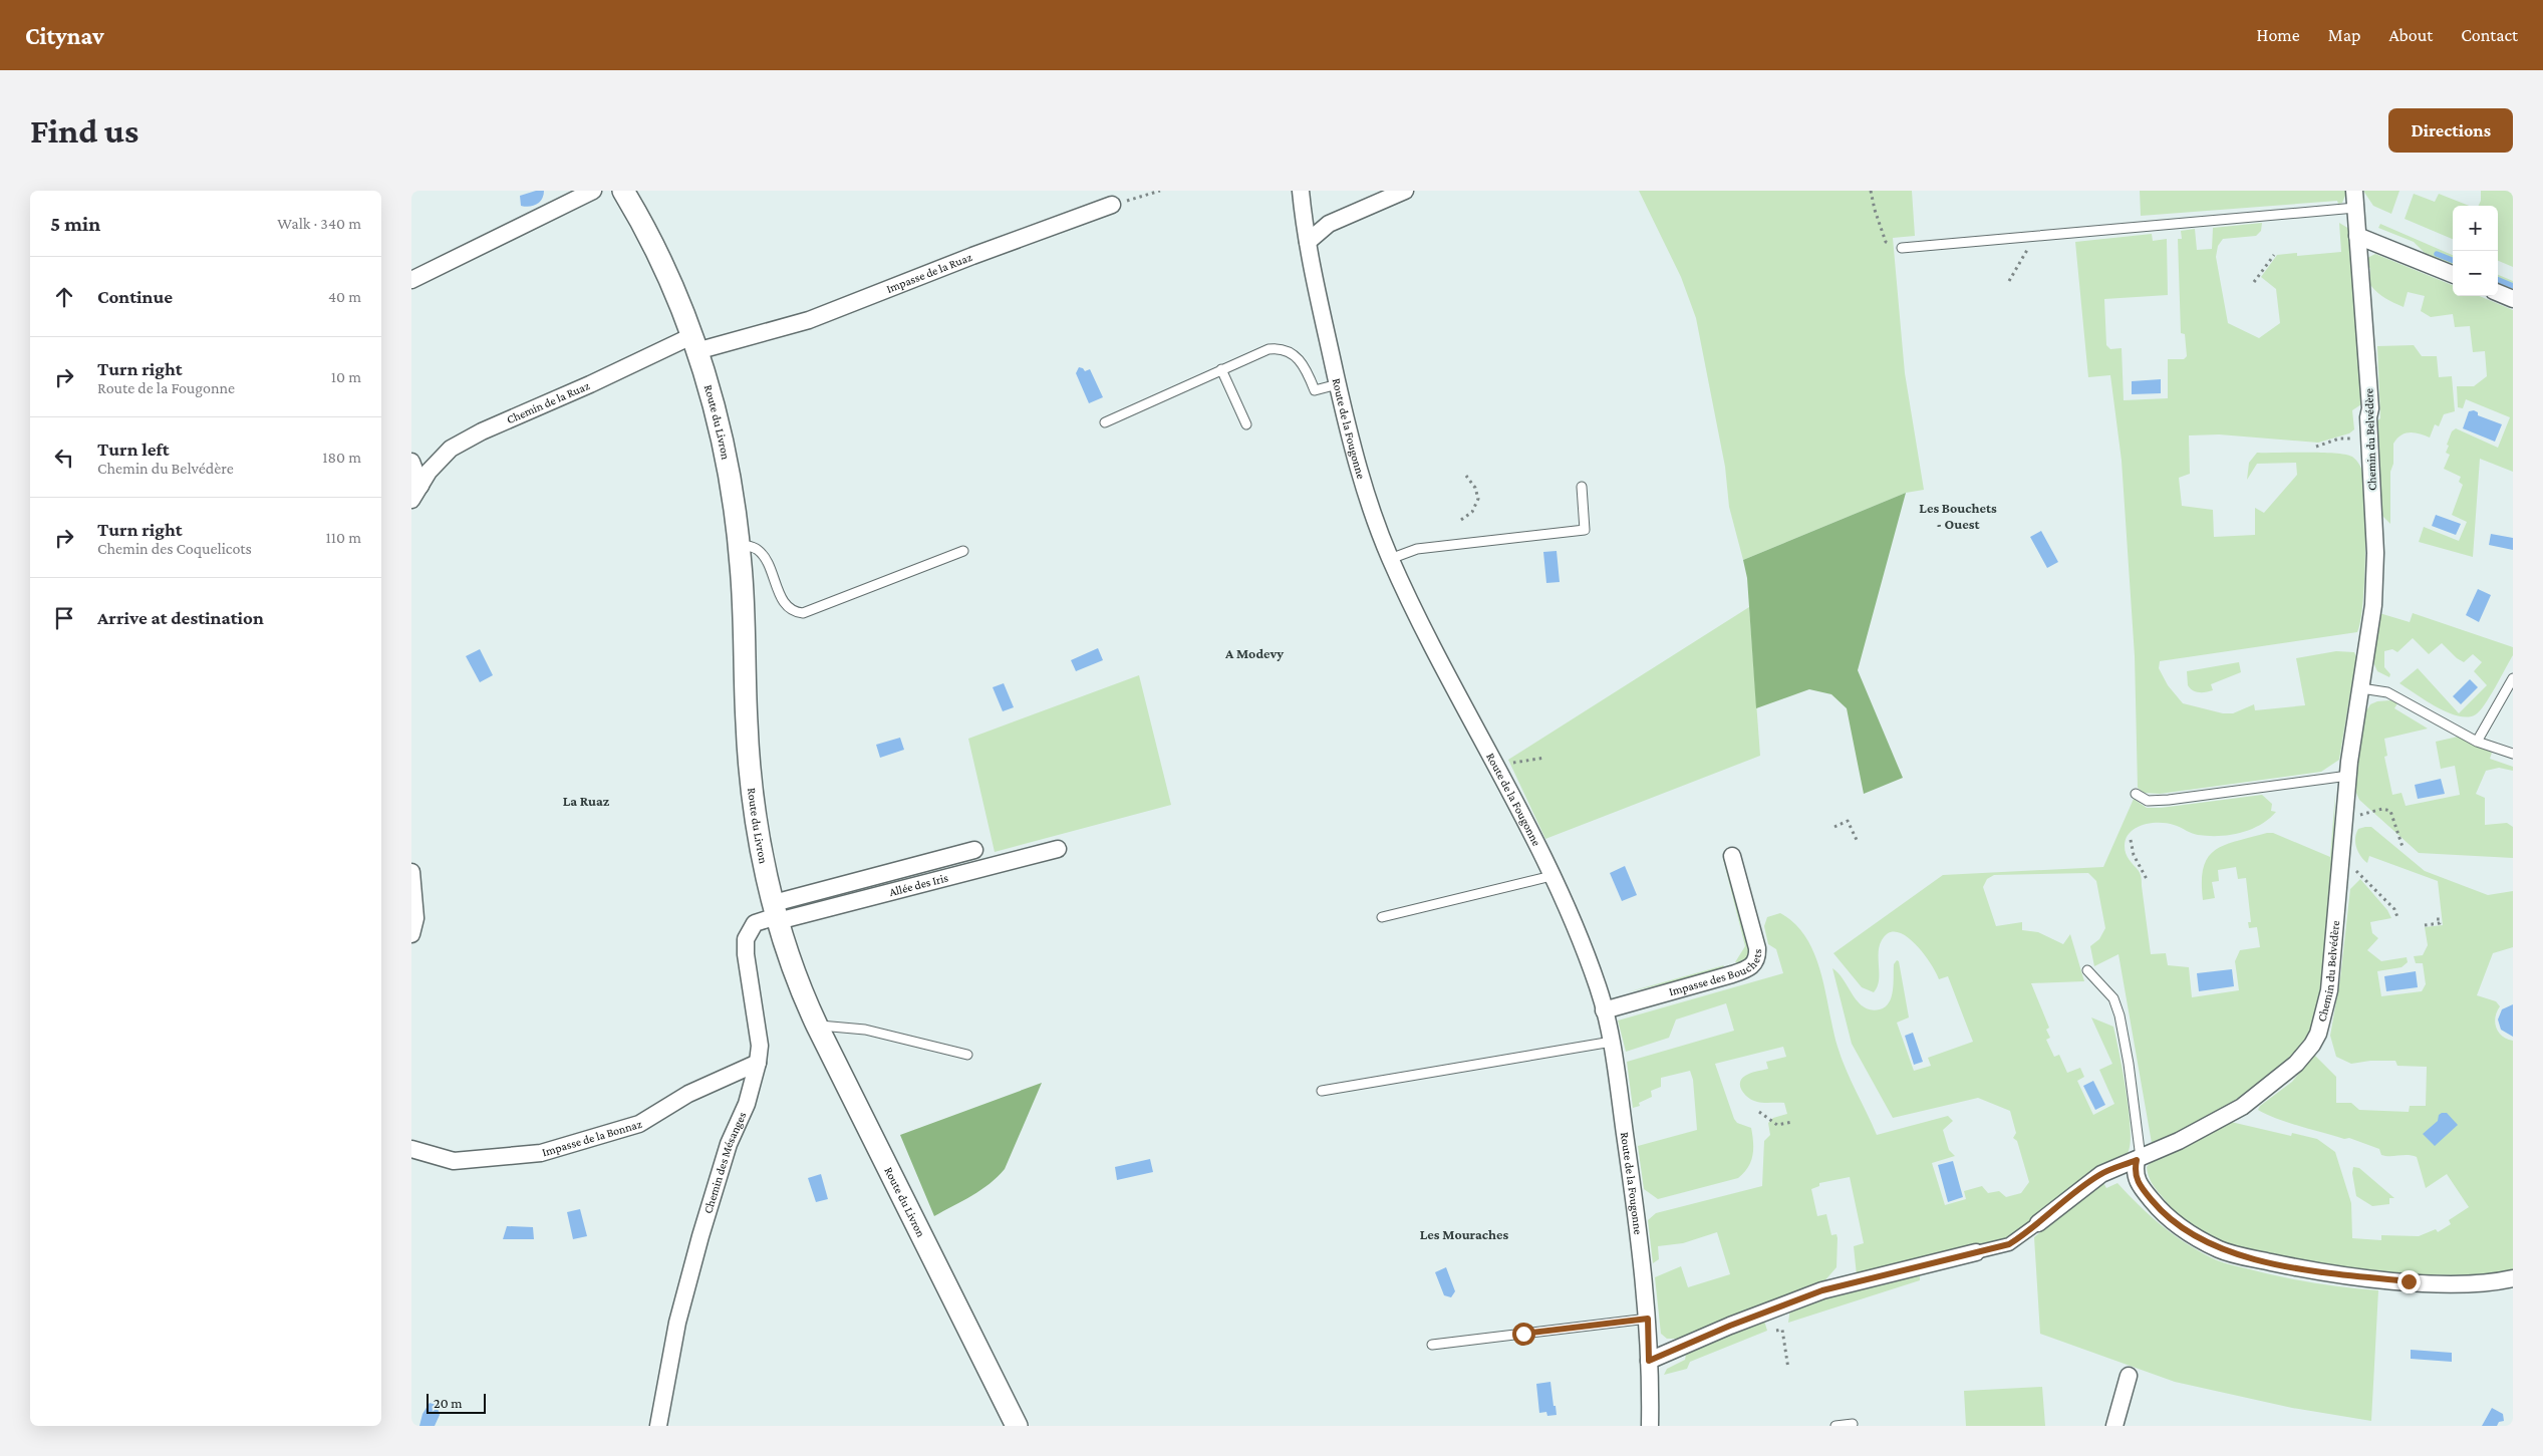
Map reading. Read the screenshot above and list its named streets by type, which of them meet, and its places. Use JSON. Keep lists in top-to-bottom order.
{
  "streets": {
    "street": [
      "Impasse de la Ruaz",
      "Chemin de la Ruaz",
      "Route du Livron",
      "Route de la Fougonne",
      "Chemin du Belvédère",
      "Allée des Iris",
      "Impasse des Bouchets",
      "Impasse de la Bonnaz",
      "Chemin des Mésanges"
    ]
  },
  "crossings": [
    ["Impasse de la Ruaz", "Chemin de la Ruaz"],
    ["Impasse de la Ruaz", "Route du Livron"],
    ["Chemin de la Ruaz", "Route du Livron"],
    ["Route du Livron", "Allée des Iris"],
    ["Route du Livron", "Chemin des Mésanges"],
    ["Route de la Fougonne", "Chemin du Belvédère"],
    ["Route de la Fougonne", "Impasse des Bouchets"],
    ["Allée des Iris", "Chemin des Mésanges"],
    ["Impasse de la Bonnaz", "Chemin des Mésanges"]
  ],
  "districts": [
    "Les Bouchets - Ouest",
    "A Modevy",
    "La Ruaz",
    "Les Mouraches"
  ],
  "scale_bar": "20 m",
  "page": {
    "header": "Citynav",
    "nav": [
      "Home",
      "Map",
      "About",
      "Contact"
    ],
    "buttons": "Directions",
    "title": "Find us",
    "heading": ["5 min", "Walk · 340 m"],
    "map_buttons": ["+", "−"],
    "list": [
      ["Continue", "40 m"],
      ["Turn right", "Route de la Fougonne", "10 m"],
      ["Turn left", "Chemin du Belvédère", "180 m"],
      ["Turn right", "Chemin des Coquelicots", "110 m"],
      "Arrive at destination"
    ],
    "scale": "20 m"
  }
}
